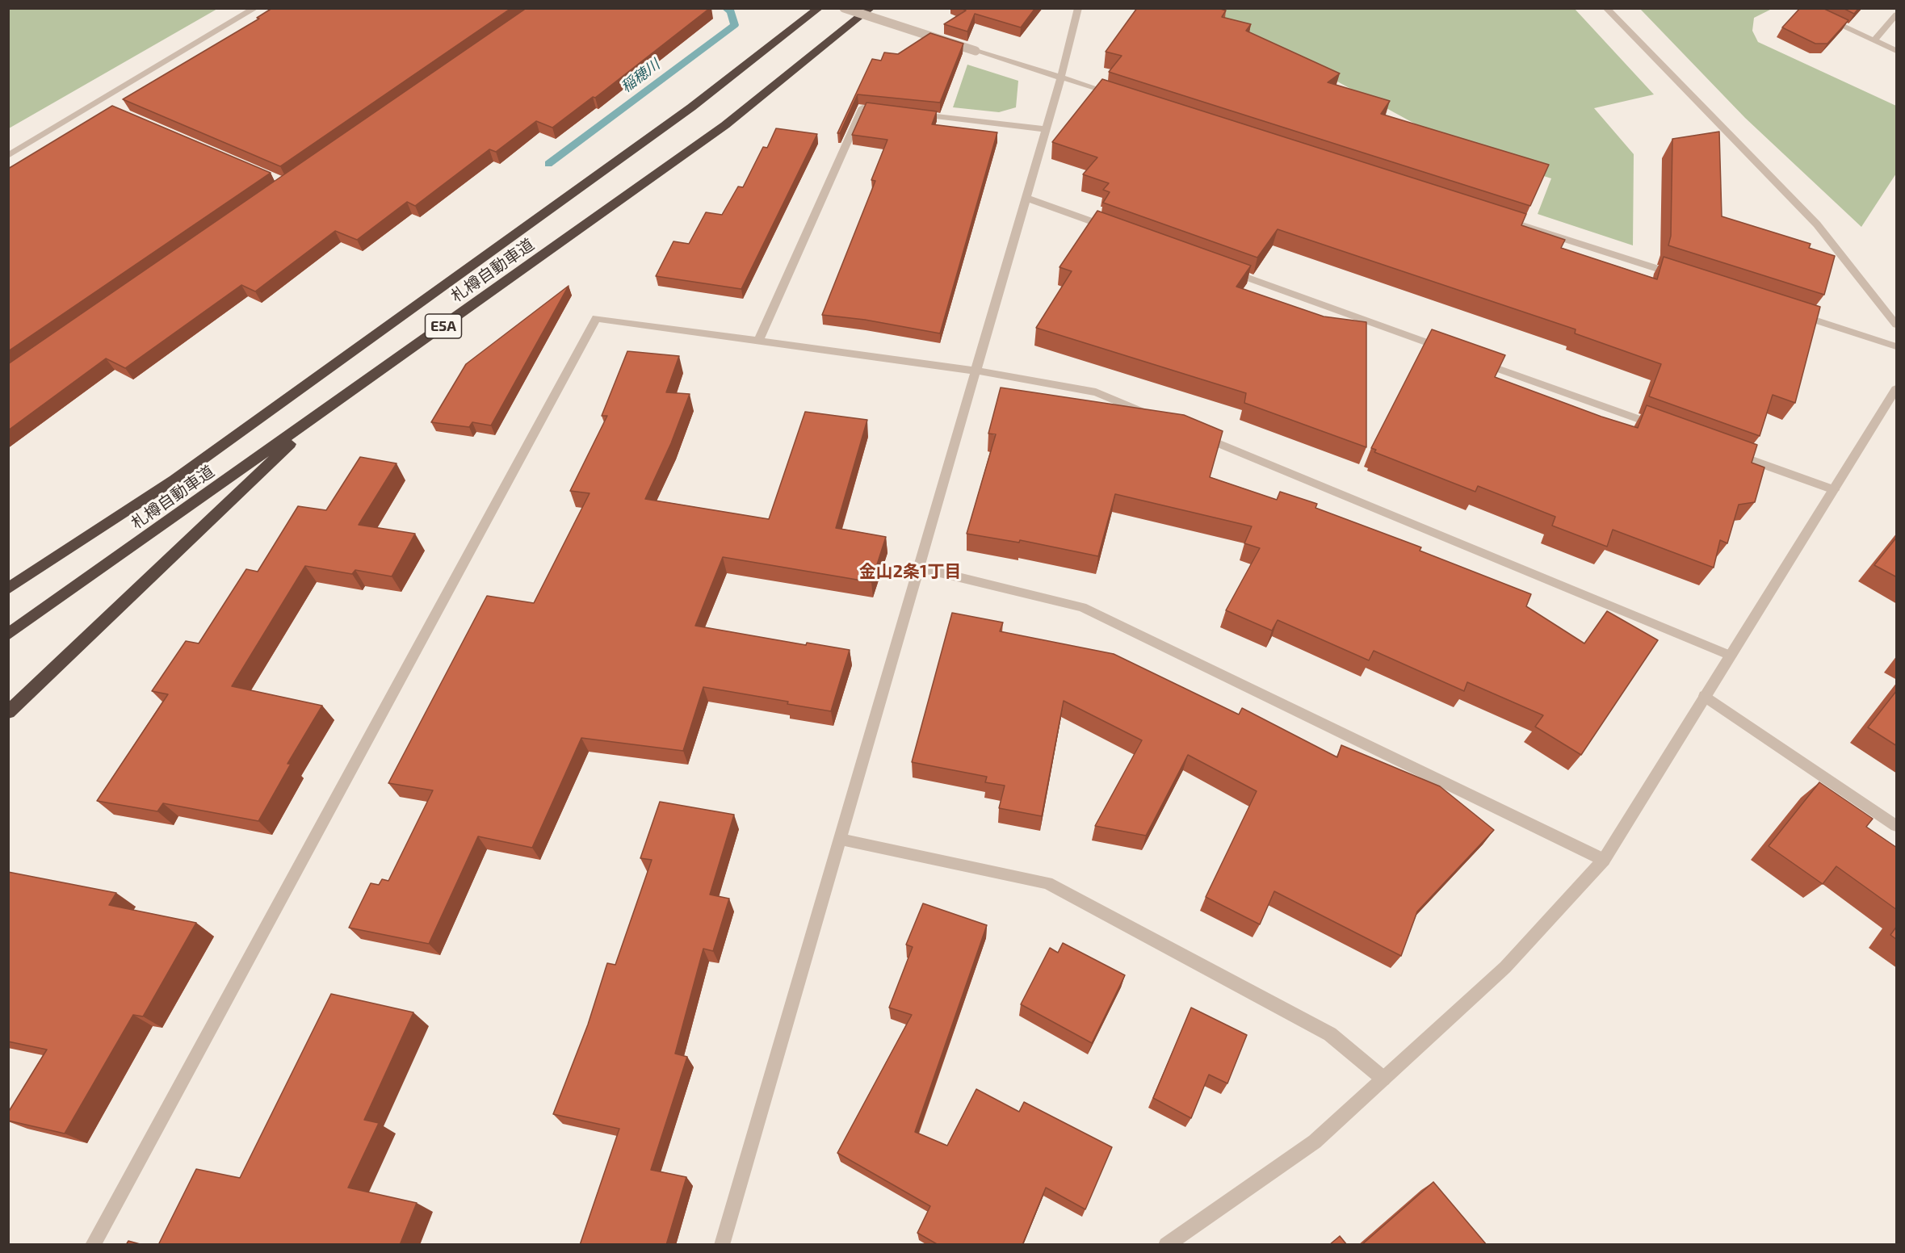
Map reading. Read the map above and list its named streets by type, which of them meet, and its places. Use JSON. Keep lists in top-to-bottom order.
{
  "streets": {
    "highway": ["札樽自動車道", "E5A"]
  },
  "districts": ["金山2条1丁目"],
  "water": ["稲穂川"]
}
